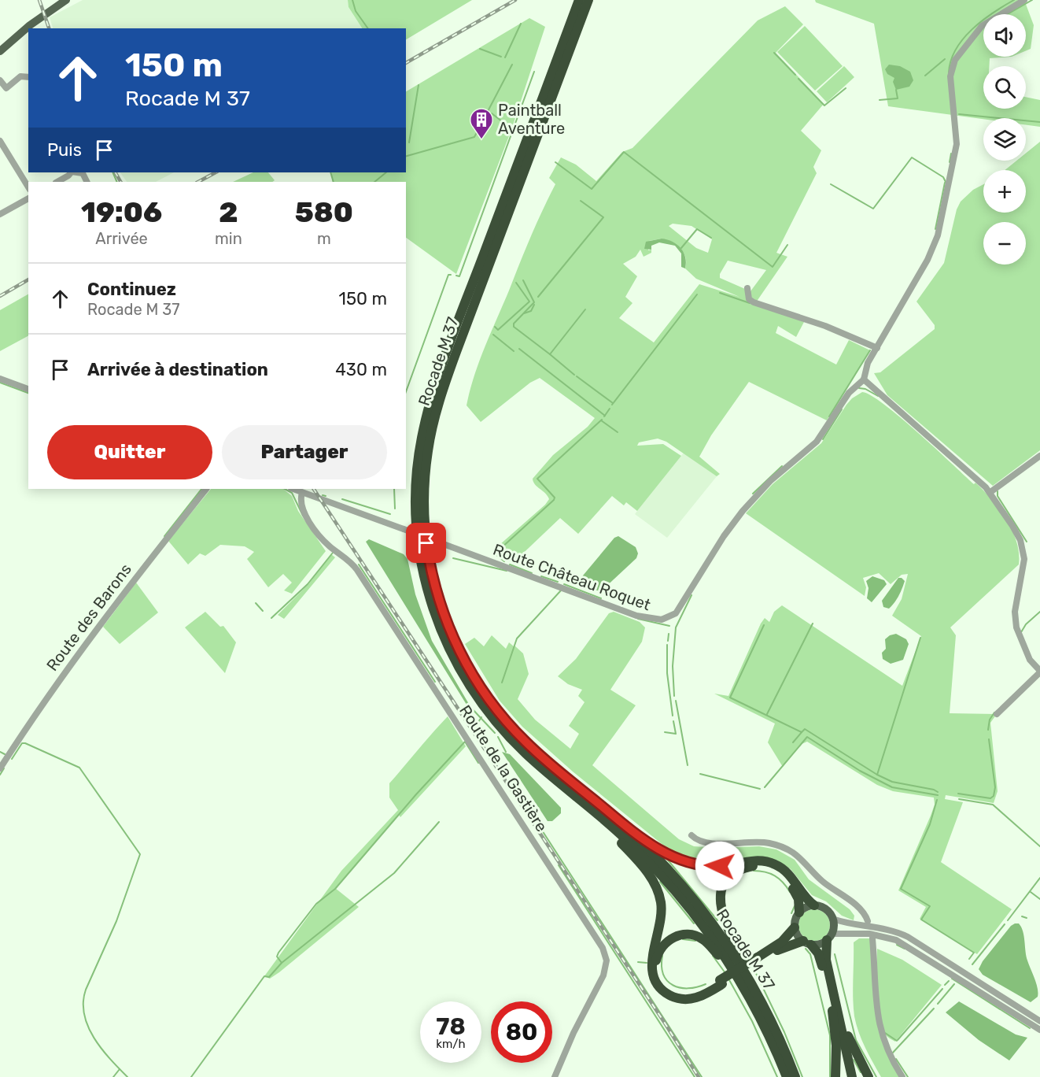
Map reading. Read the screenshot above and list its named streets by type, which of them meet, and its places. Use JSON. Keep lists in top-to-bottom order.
{
  "streets": {
    "highway": ["Rocade M 37"],
    "street": ["Route Château Roquet", "Route des Barons", "Route de la Gastière"]
  },
  "crossings": [
    ["Route Château Roquet", "Route de la Gastière"]
  ],
  "places": {
    "building": ["Paintball Aventure"]
  },
  "page": {
    "map_buttons": ["+", "−"],
    "turn": ["150 m", "Rocade M 37"],
    "then": "Puis",
    "eta": [
      "19:06",
      "Arrivée",
      "2",
      "min",
      "580",
      "m"
    ],
    "list": [
      {
        "name": "Continuez",
        "note": "Rocade M 37",
        "value": "150 m"
      },
      {
        "name": "Arrivée à destination",
        "value": "430 m"
      }
    ],
    "buttons": ["Quitter", "Partager"],
    "speed": "78 km/h",
    "limit": "80"
  }
}
